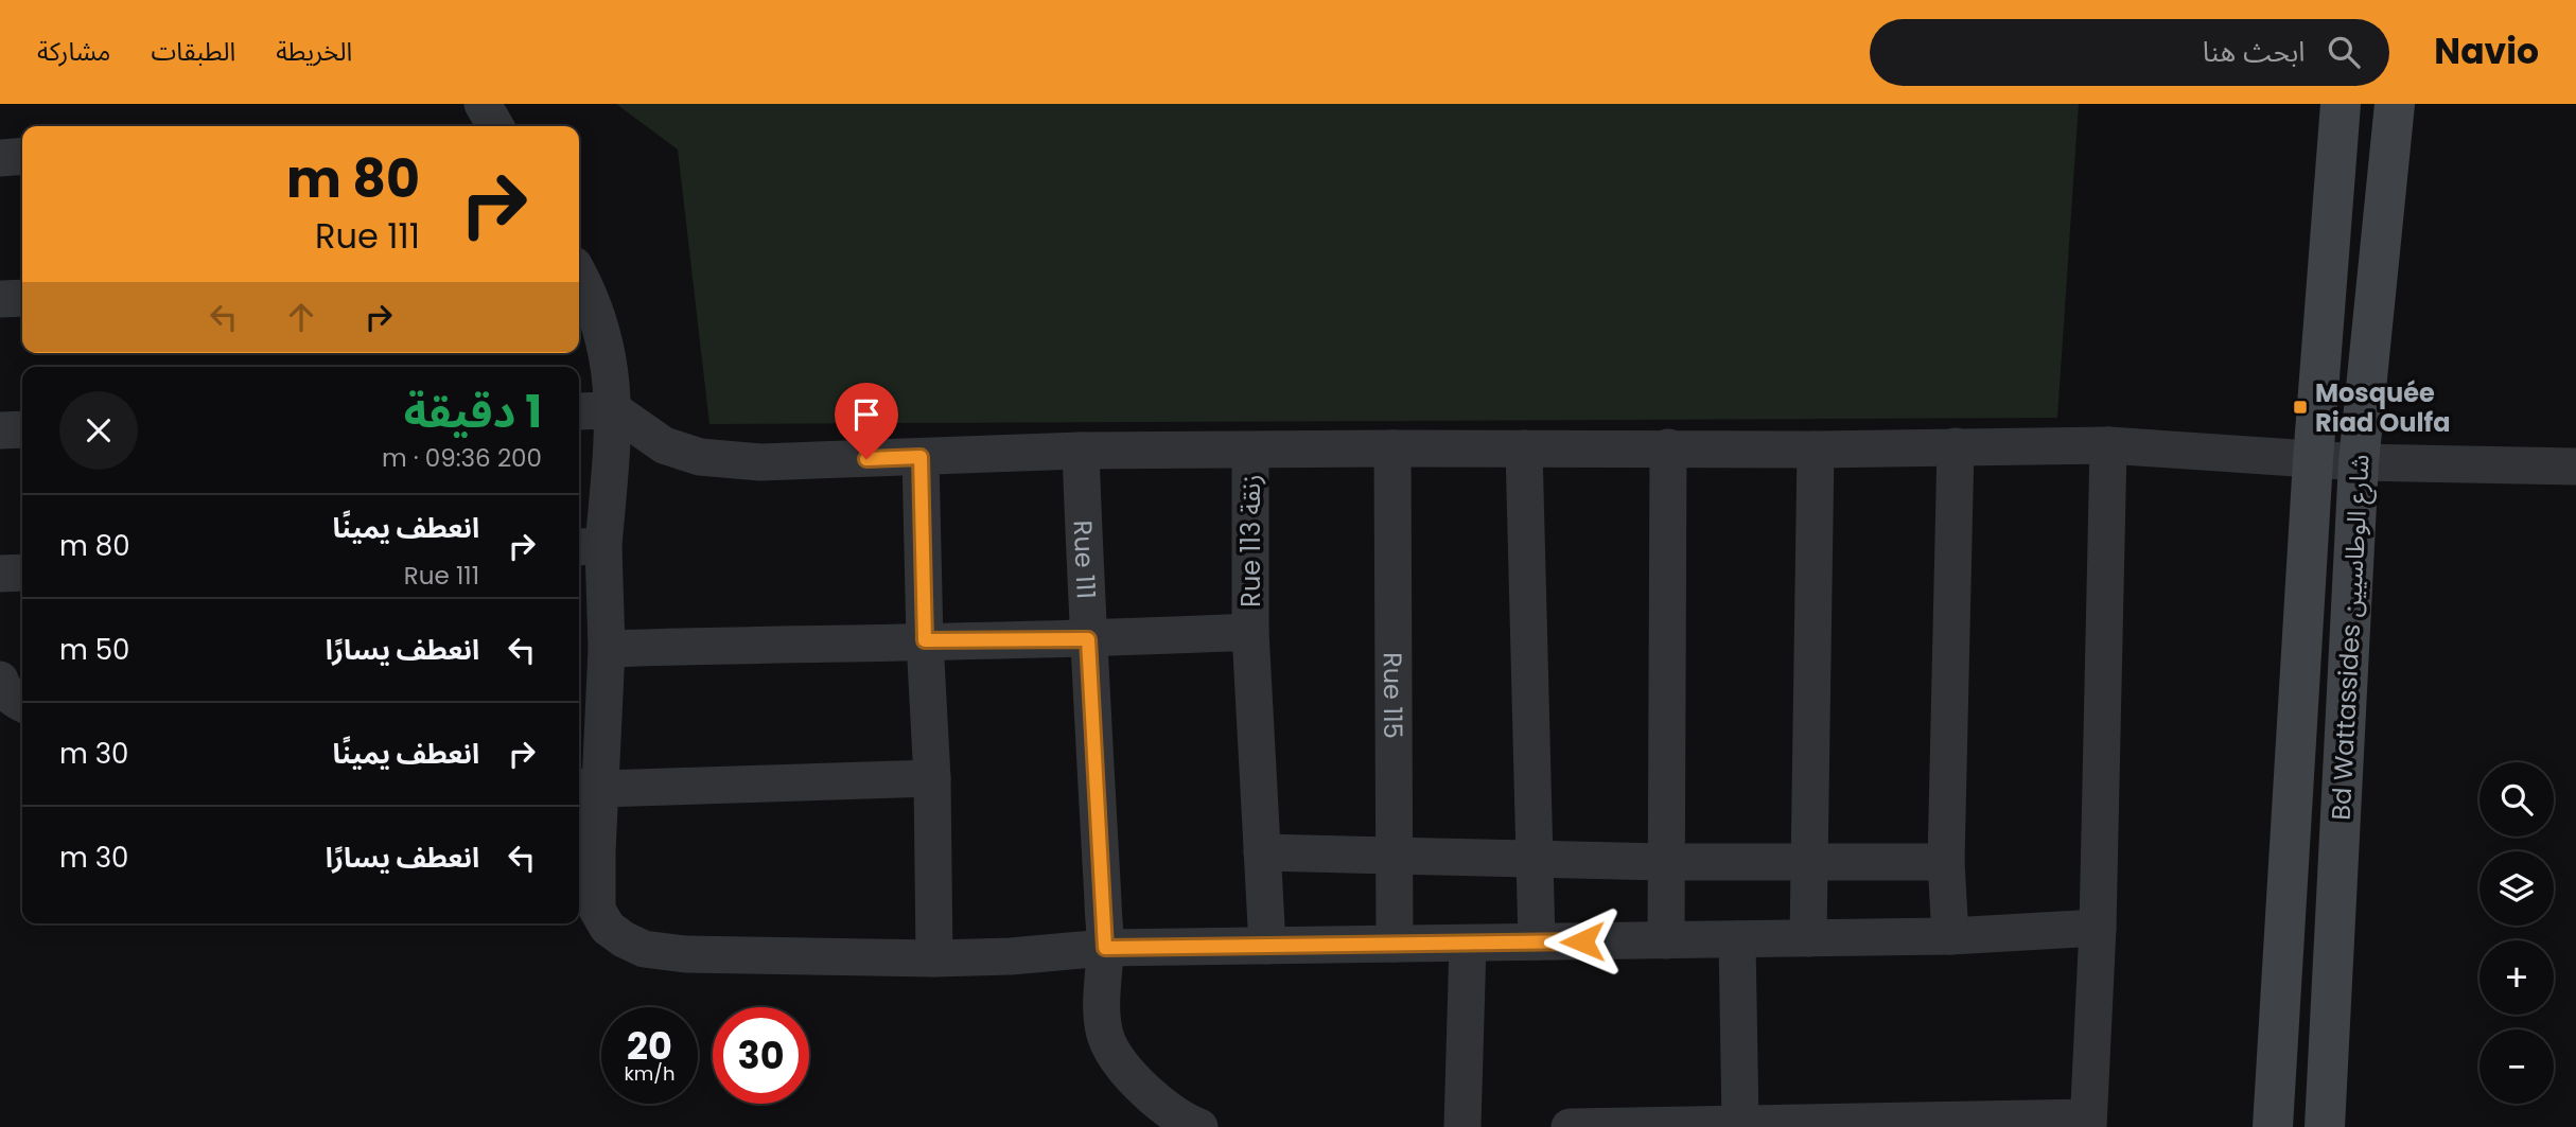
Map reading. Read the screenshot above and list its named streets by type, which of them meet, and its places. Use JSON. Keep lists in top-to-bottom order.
{
  "streets": {
    "street": [
      "Rue 113 زنقة",
      "Rue 111",
      "Bd Wattassides شارع الوطاسيين",
      "Rue 115"
    ]
  },
  "places": {
    "transit": ["Mosquée Riad Oulfa"]
  },
  "page": {
    "header": "Navio",
    "search": "ابحث هنا",
    "nav": ["الخريطة", "الطبقات", "مشاركة"],
    "turn": ["80 m", "Rue 111"],
    "heading": ["1 دقيقة", "200 m · 09:36"],
    "list": [
      {
        "name": "انعطف يمينًا",
        "note": "Rue 111",
        "value": "80 m"
      },
      {
        "name": "انعطف يسارًا",
        "value": "50 m"
      },
      {
        "name": "انعطف يمينًا",
        "value": "30 m"
      },
      {
        "name": "انعطف يسارًا",
        "value": "30 m"
      }
    ],
    "map_buttons": ["+", "−"],
    "speed": "20 km/h",
    "limit": "30"
  }
}
